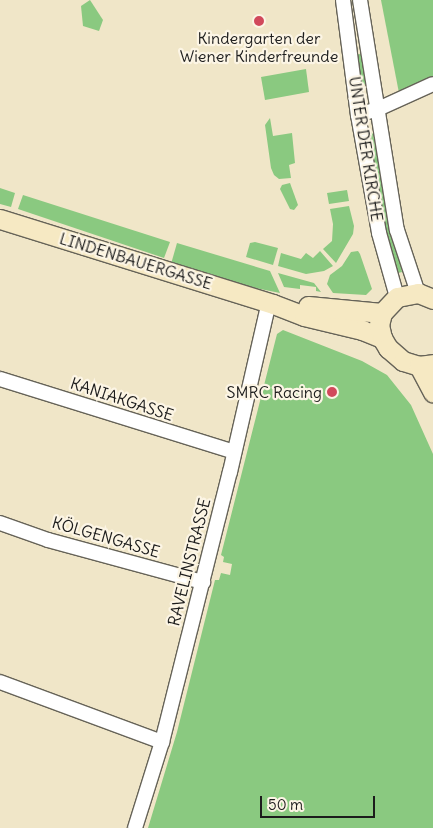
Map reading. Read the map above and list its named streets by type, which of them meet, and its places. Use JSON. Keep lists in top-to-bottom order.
{
  "streets": {
    "main road": ["UNTER DER KIRCHE", "LINDENBAUERGASSE"],
    "street": ["KANIAKGASSE", "KÖLGENGASSE", "RAVELINSTRASSE"]
  },
  "crossings": [
    ["LINDENBAUERGASSE", "RAVELINSTRASSE"],
    ["KANIAKGASSE", "RAVELINSTRASSE"],
    ["KÖLGENGASSE", "RAVELINSTRASSE"]
  ],
  "places": ["Kindergarten der Wiener Kinderfreunde", "SMRC Racing"],
  "scale_bar": "50 m"
}
